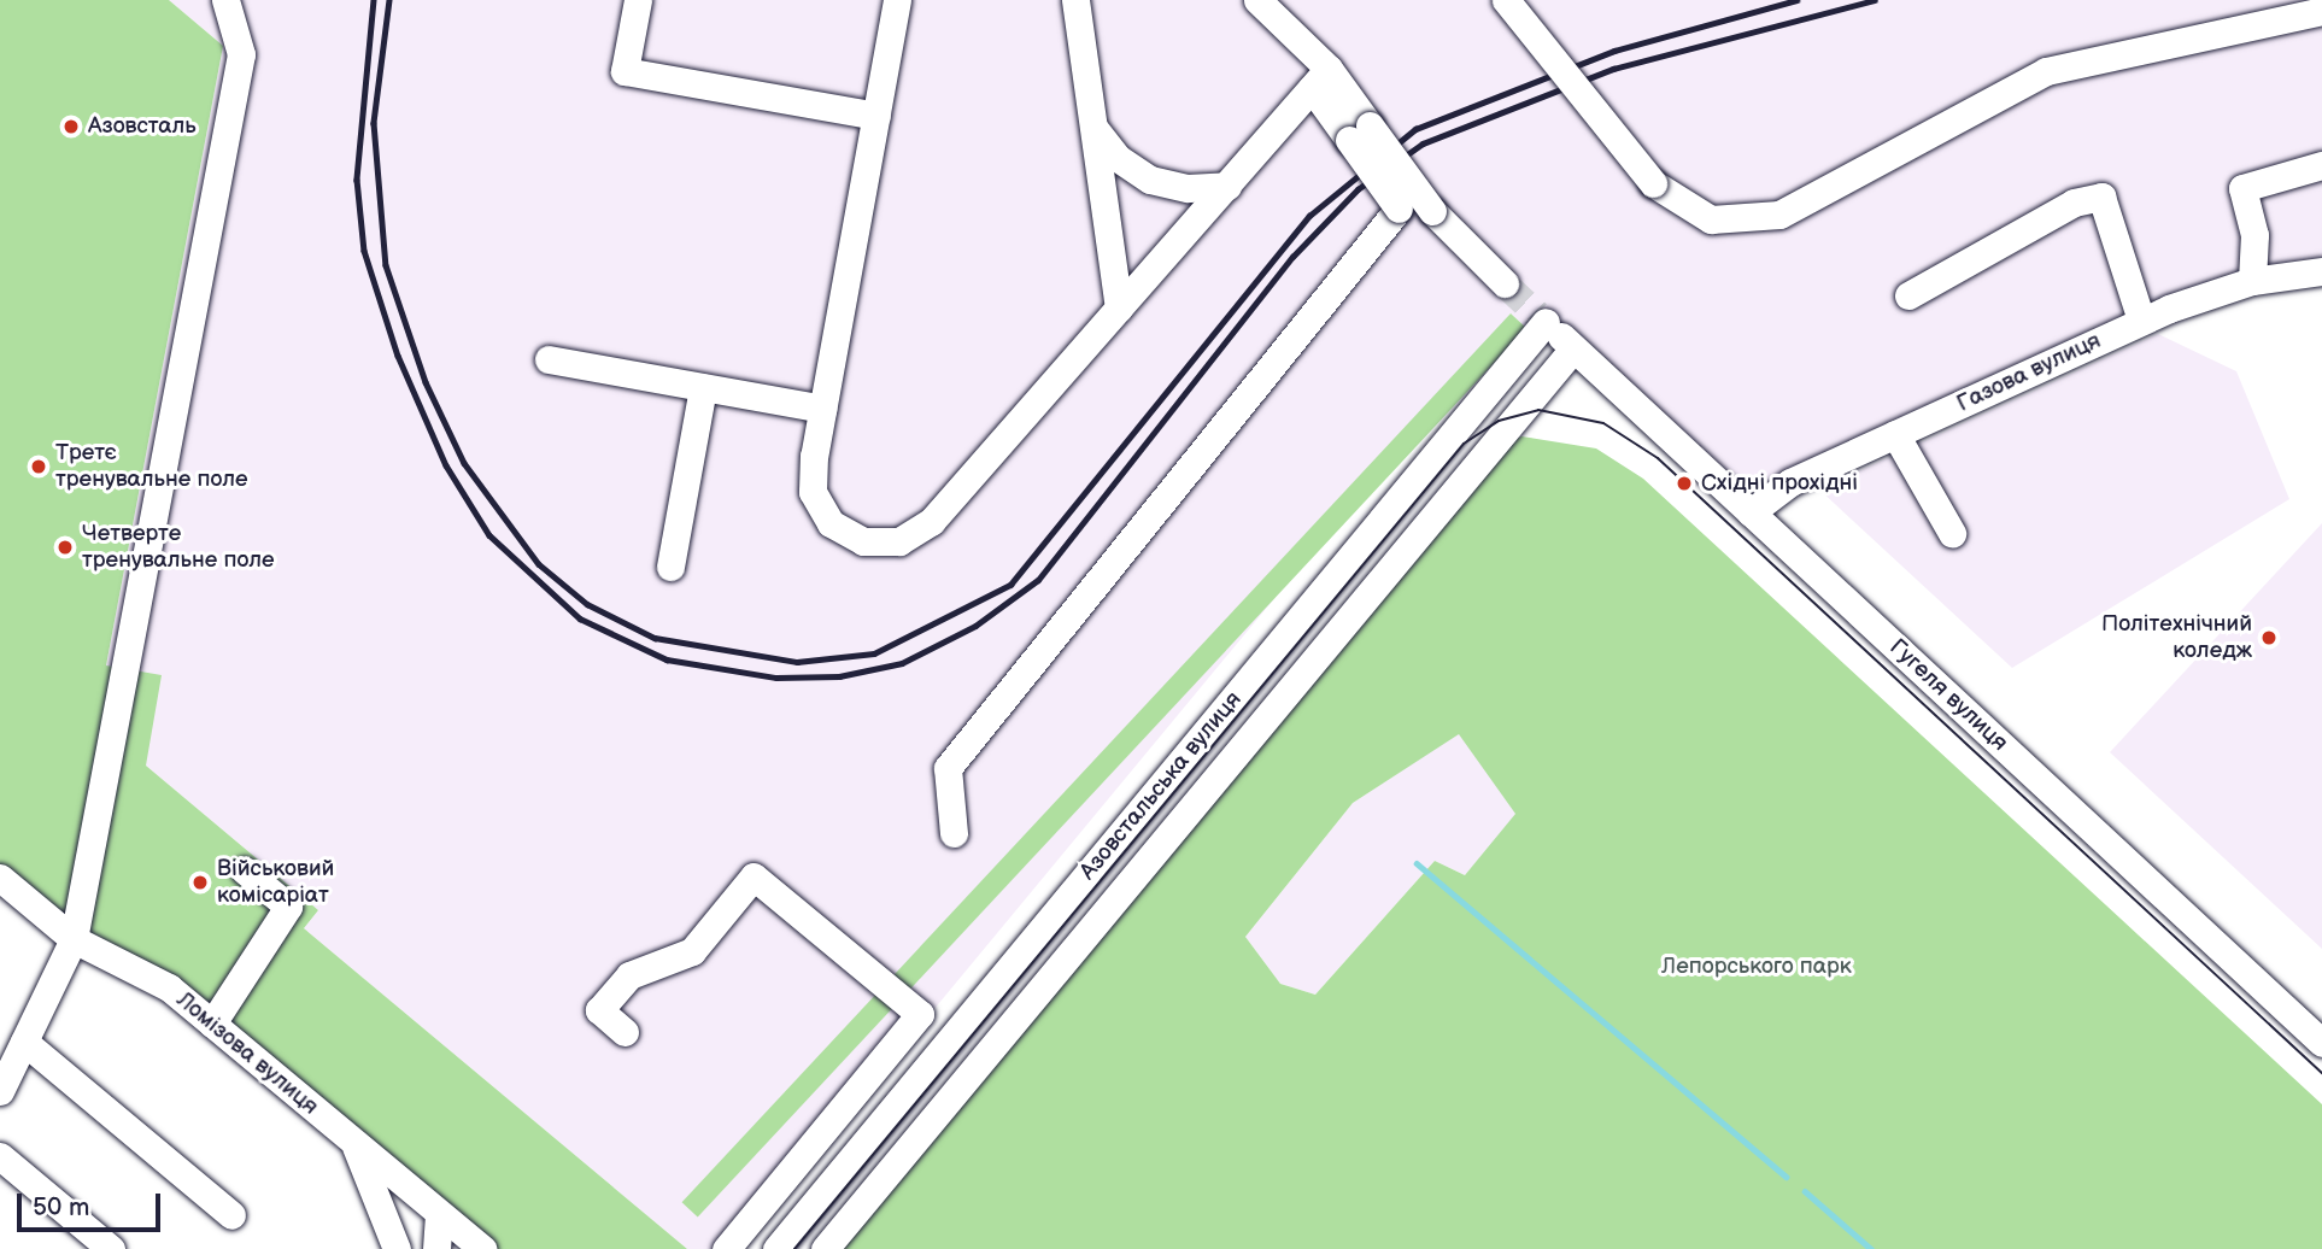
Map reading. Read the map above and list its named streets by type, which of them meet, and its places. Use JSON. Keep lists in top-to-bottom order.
{
  "streets": {
    "street": [
      "Газова вулиця",
      "Гугеля вулиця",
      "Азовстальська вулиця",
      "Ломізова вулиця"
    ]
  },
  "crossings": [
    ["Газова вулиця", "Гугеля вулиця"],
    ["Гугеля вулиця", "Азовстальська вулиця"]
  ],
  "parks": ["Лепорського парк"],
  "places": [
    "Азовсталь",
    "Третє тренувальне поле",
    "Східні прохідні",
    "Четверте тренувальне поле",
    "Політехнічний коледж",
    "Військовий комісаріат"
  ],
  "scale_bar": "50 m"
}
